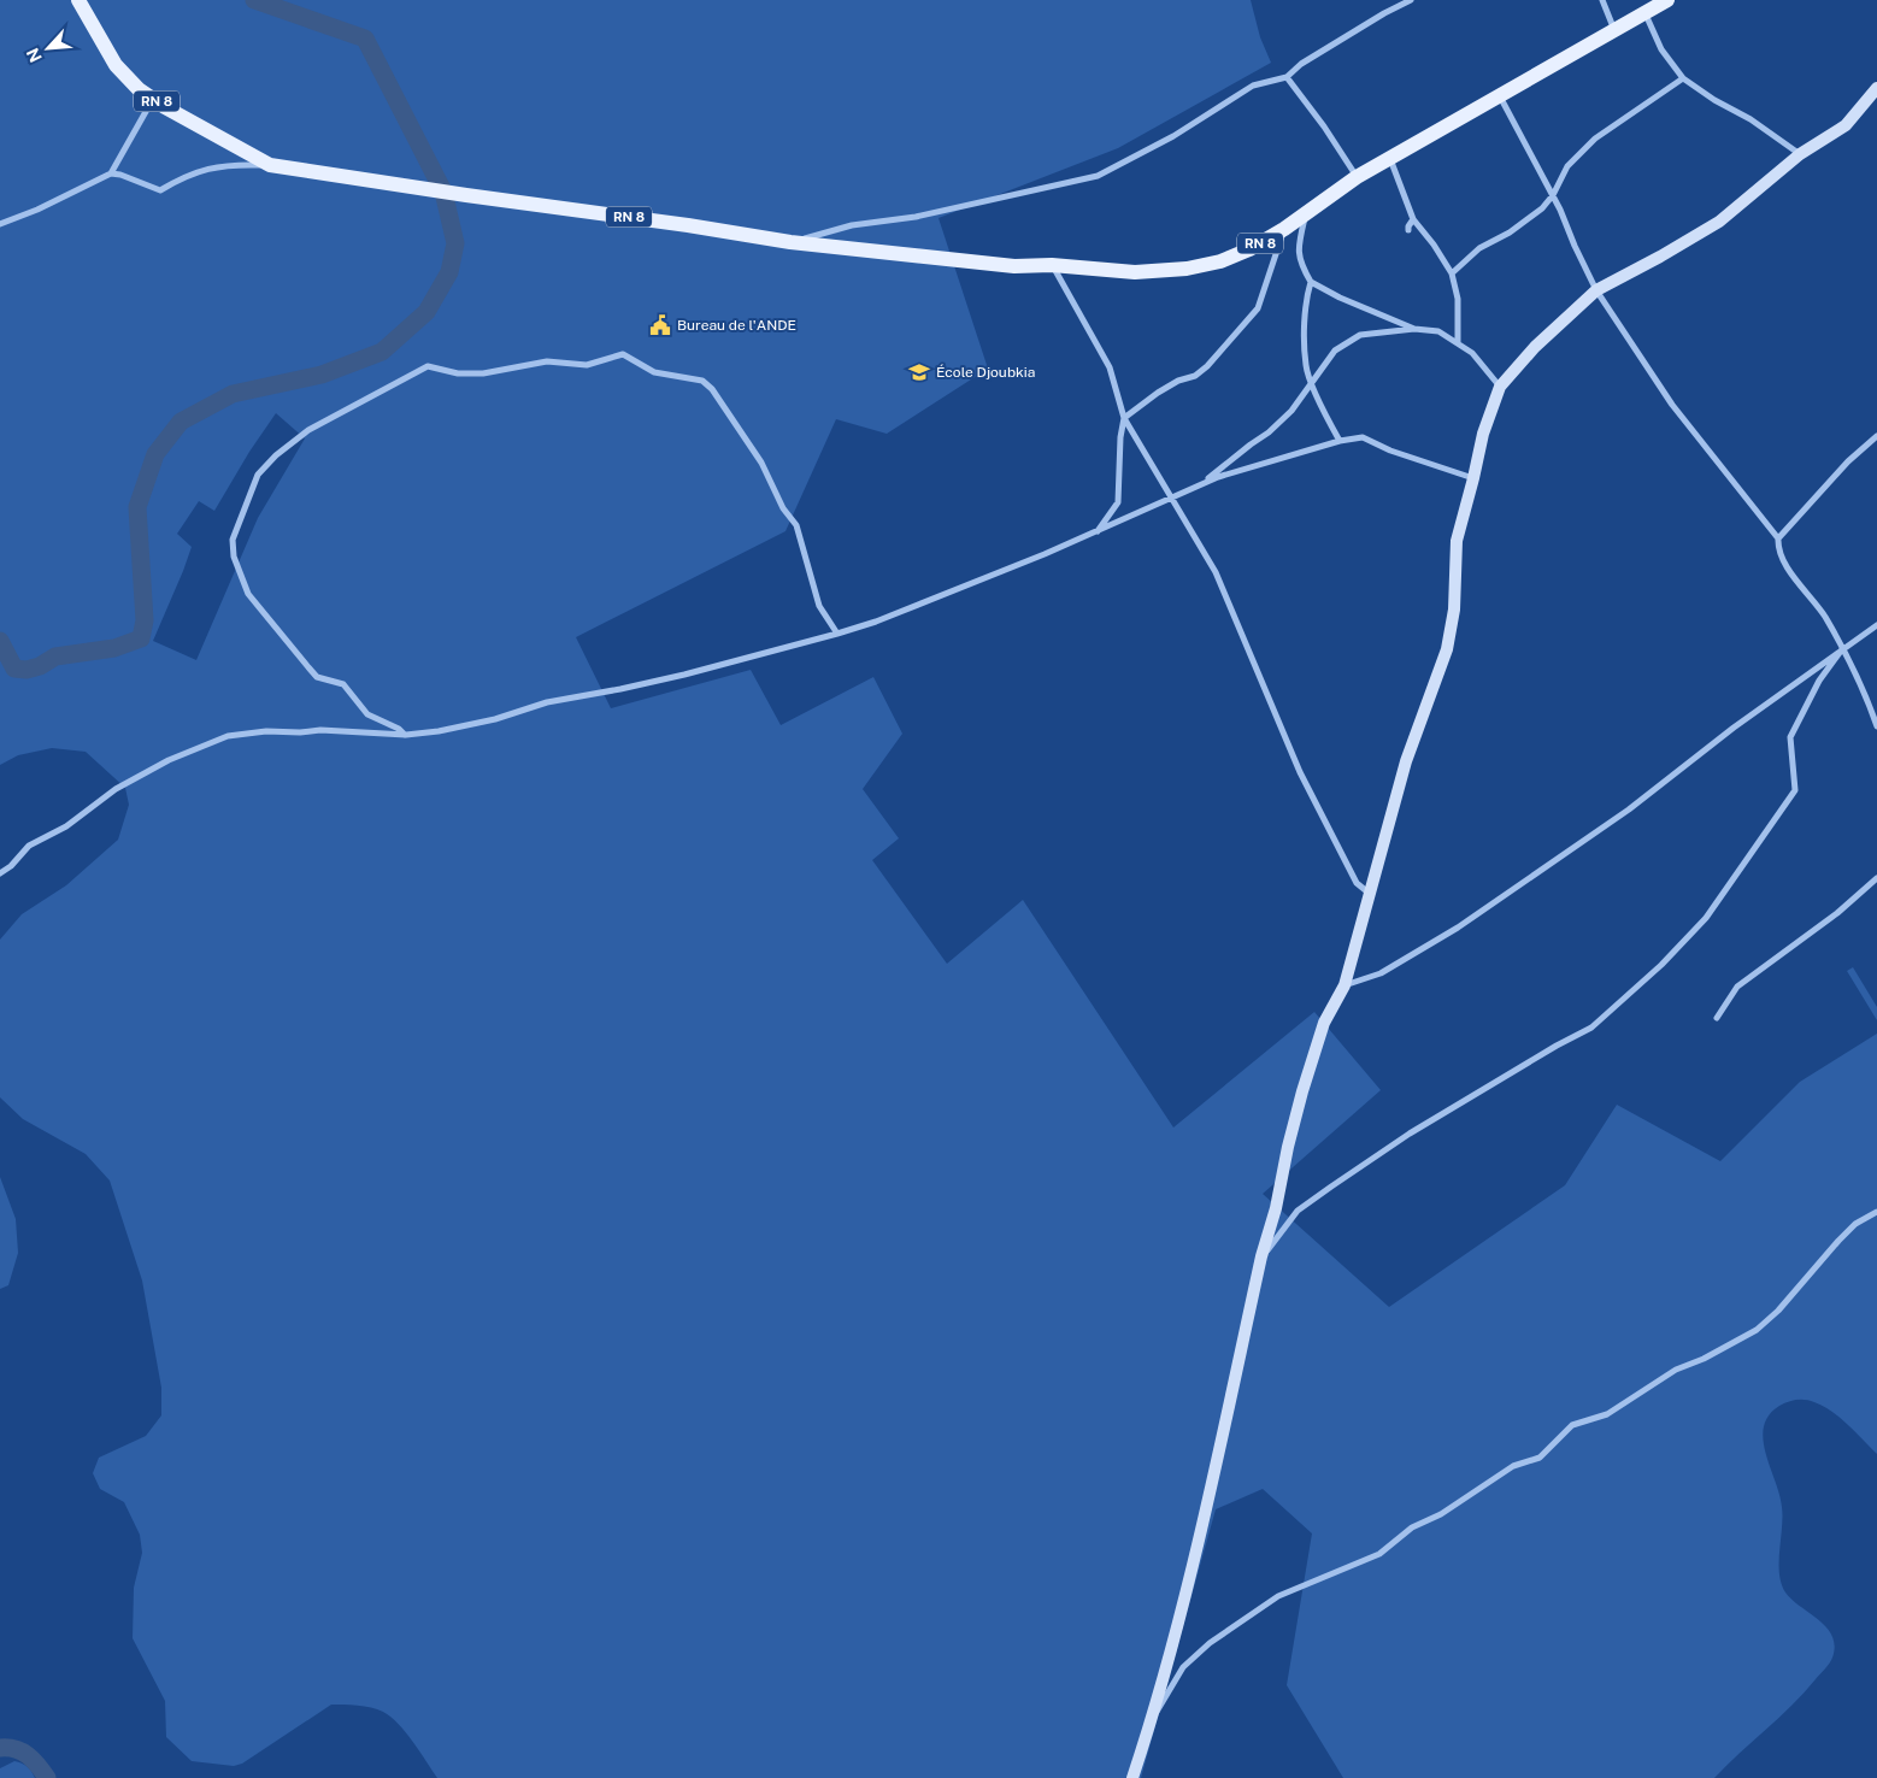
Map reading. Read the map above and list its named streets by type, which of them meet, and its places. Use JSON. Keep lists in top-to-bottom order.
{
  "streets": {
    "main road": ["RN 8"]
  },
  "places": {
    "public building": ["Bureau de l'ANDE"],
    "school or university": ["École Djoubkia"]
  },
  "north": "bottom left"
}
